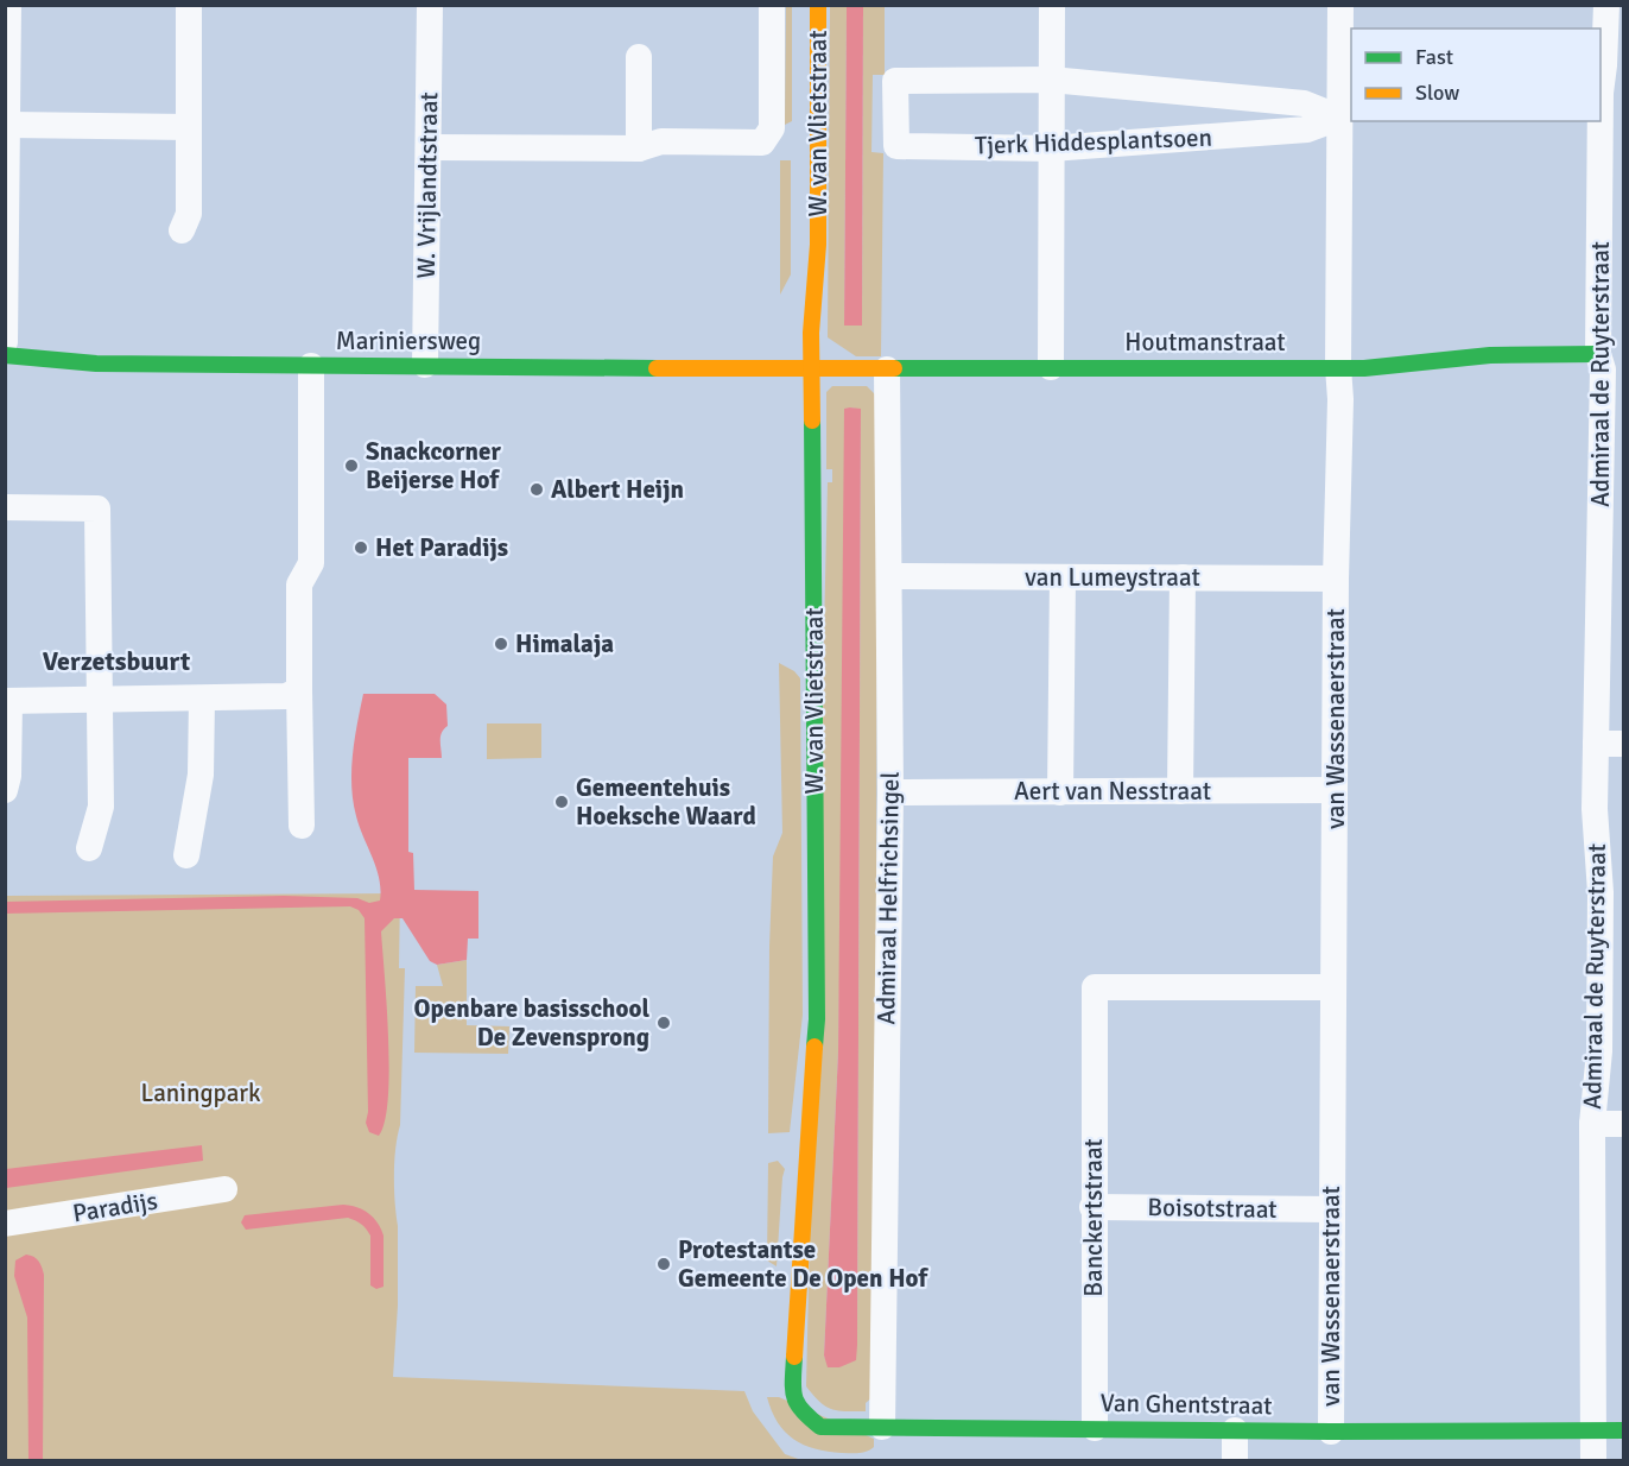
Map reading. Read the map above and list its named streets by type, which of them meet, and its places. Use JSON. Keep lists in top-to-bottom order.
{
  "streets": {
    "street": [
      "W. van Vlietstraat",
      "Tjerk Hiddesplantsoen",
      "W. Vrijlandtstraat",
      "Mariniersweg",
      "Houtmanstraat",
      "Admiraal de Ruyterstraat",
      "van Lumeystraat",
      "van Wassenaerstraat",
      "Aert van Nesstraat",
      "Admiraal Helfrichsingel",
      "Paradijs",
      "Boisotstraat",
      "Banckertstraat",
      "Van Ghentstraat"
    ]
  },
  "crossings": [
    ["W. van Vlietstraat", "Mariniersweg"],
    ["W. van Vlietstraat", "Houtmanstraat"],
    ["W. van Vlietstraat", "Van Ghentstraat"],
    ["Tjerk Hiddesplantsoen", "van Wassenaerstraat"],
    ["W. Vrijlandtstraat", "Mariniersweg"],
    ["Mariniersweg", "Houtmanstraat"],
    ["Houtmanstraat", "Admiraal de Ruyterstraat"],
    ["Houtmanstraat", "van Wassenaerstraat"],
    ["Houtmanstraat", "Admiraal Helfrichsingel"],
    ["Admiraal de Ruyterstraat", "Van Ghentstraat"],
    ["van Lumeystraat", "van Wassenaerstraat"],
    ["van Lumeystraat", "Admiraal Helfrichsingel"],
    ["van Wassenaerstraat", "Aert van Nesstraat"],
    ["van Wassenaerstraat", "Boisotstraat"],
    ["van Wassenaerstraat", "Banckertstraat"],
    ["van Wassenaerstraat", "Van Ghentstraat"],
    ["Aert van Nesstraat", "Admiraal Helfrichsingel"],
    ["Admiraal Helfrichsingel", "Van Ghentstraat"],
    ["Boisotstraat", "Banckertstraat"],
    ["Banckertstraat", "Van Ghentstraat"]
  ],
  "districts": ["Verzetsbuurt"],
  "parks": ["Laningpark"],
  "places": [
    "Snackcorner Beijerse Hof",
    "Albert Heijn",
    "Het Paradijs",
    "Himalaja",
    "Gemeentehuis Hoeksche Waard",
    "Openbare basisschool De Zevensprong",
    "Protestantse Gemeente De Open Hof"
  ],
  "legend": ["Fast", "Slow"]
}
